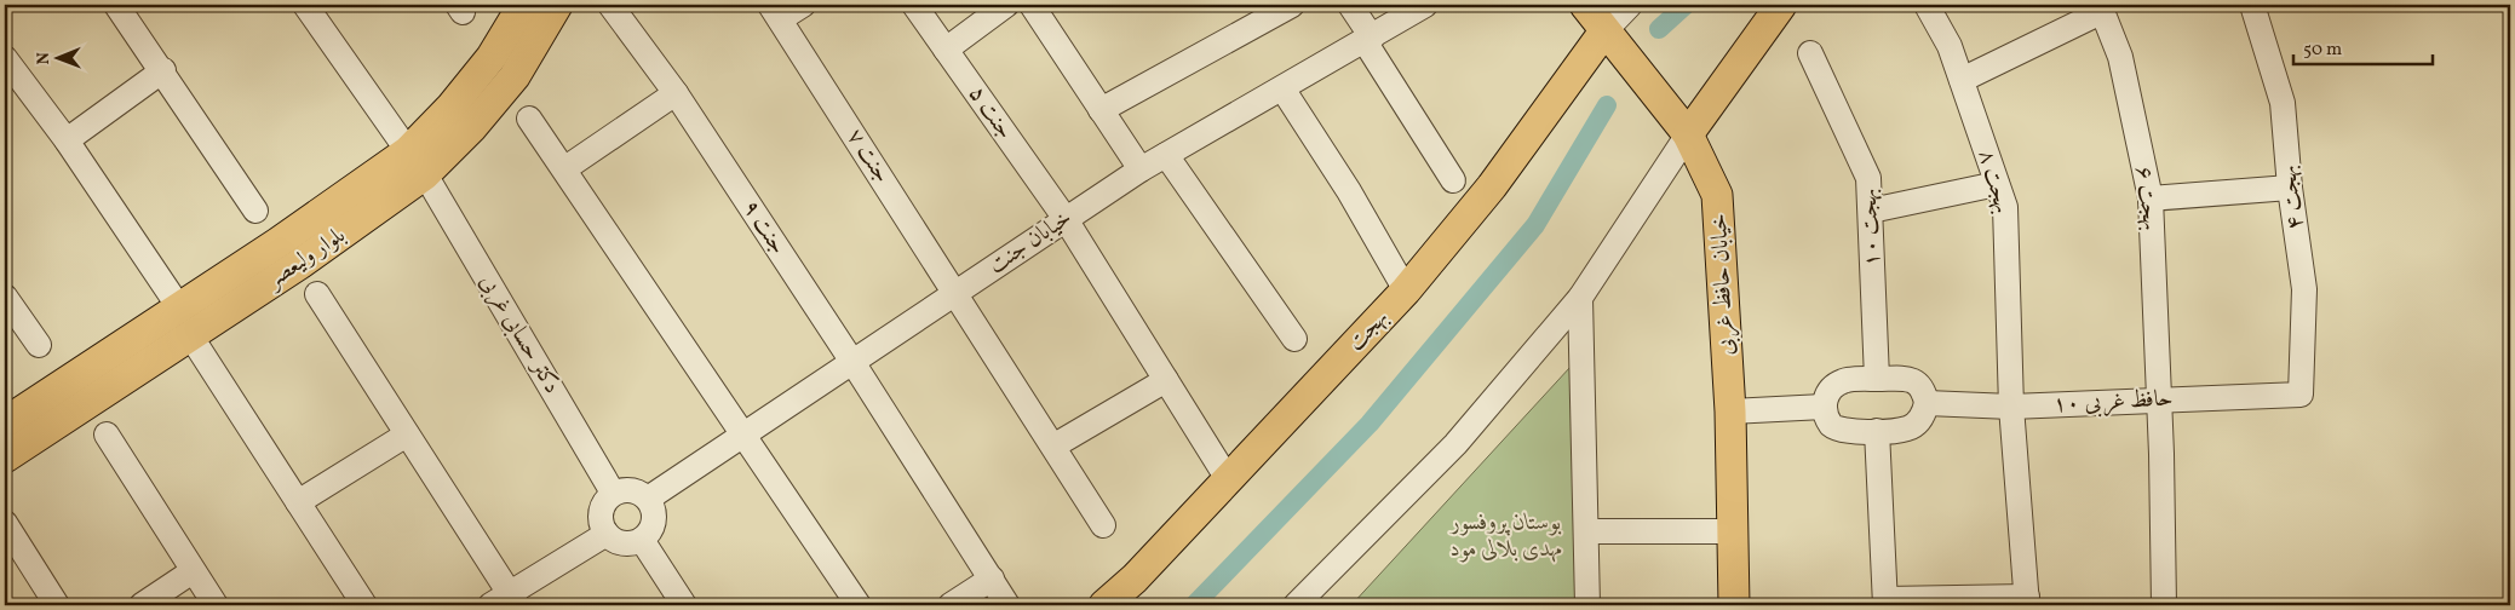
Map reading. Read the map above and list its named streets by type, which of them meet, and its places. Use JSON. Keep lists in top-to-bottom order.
{
  "streets": {
    "main road": ["بلوار ولیعصر", "خیابان حافظ غربی", "بهجت"],
    "street": [
      "جنت ۵",
      "جنت ۷",
      "بهجت ۸",
      "بهجت ۴",
      "بهجت ۶",
      "جنت ۹",
      "بهجت ۱۰",
      "خیابان جنت",
      "دکتر حسابی غربی",
      "حافظ غربی ۱۰"
    ]
  },
  "crossings": [
    ["جنت ۵", "خیابان جنت"],
    ["جنت ۵", "بهجت"],
    ["جنت ۷", "خیابان جنت"],
    ["بهجت ۸", "حافظ غربی ۱۰"],
    ["بهجت ۴", "حافظ غربی ۱۰"],
    ["بهجت ۶", "حافظ غربی ۱۰"],
    ["جنت ۹", "خیابان جنت"],
    ["خیابان جنت", "دکتر حسابی غربی"],
    ["بلوار ولیعصر", "دکتر حسابی غربی"],
    ["خیابان حافظ غربی", "بهجت"]
  ],
  "parks": ["بوستان پروفسور مهدی بلالی مود"],
  "scale_bar": "50 m",
  "north": "left"
}
